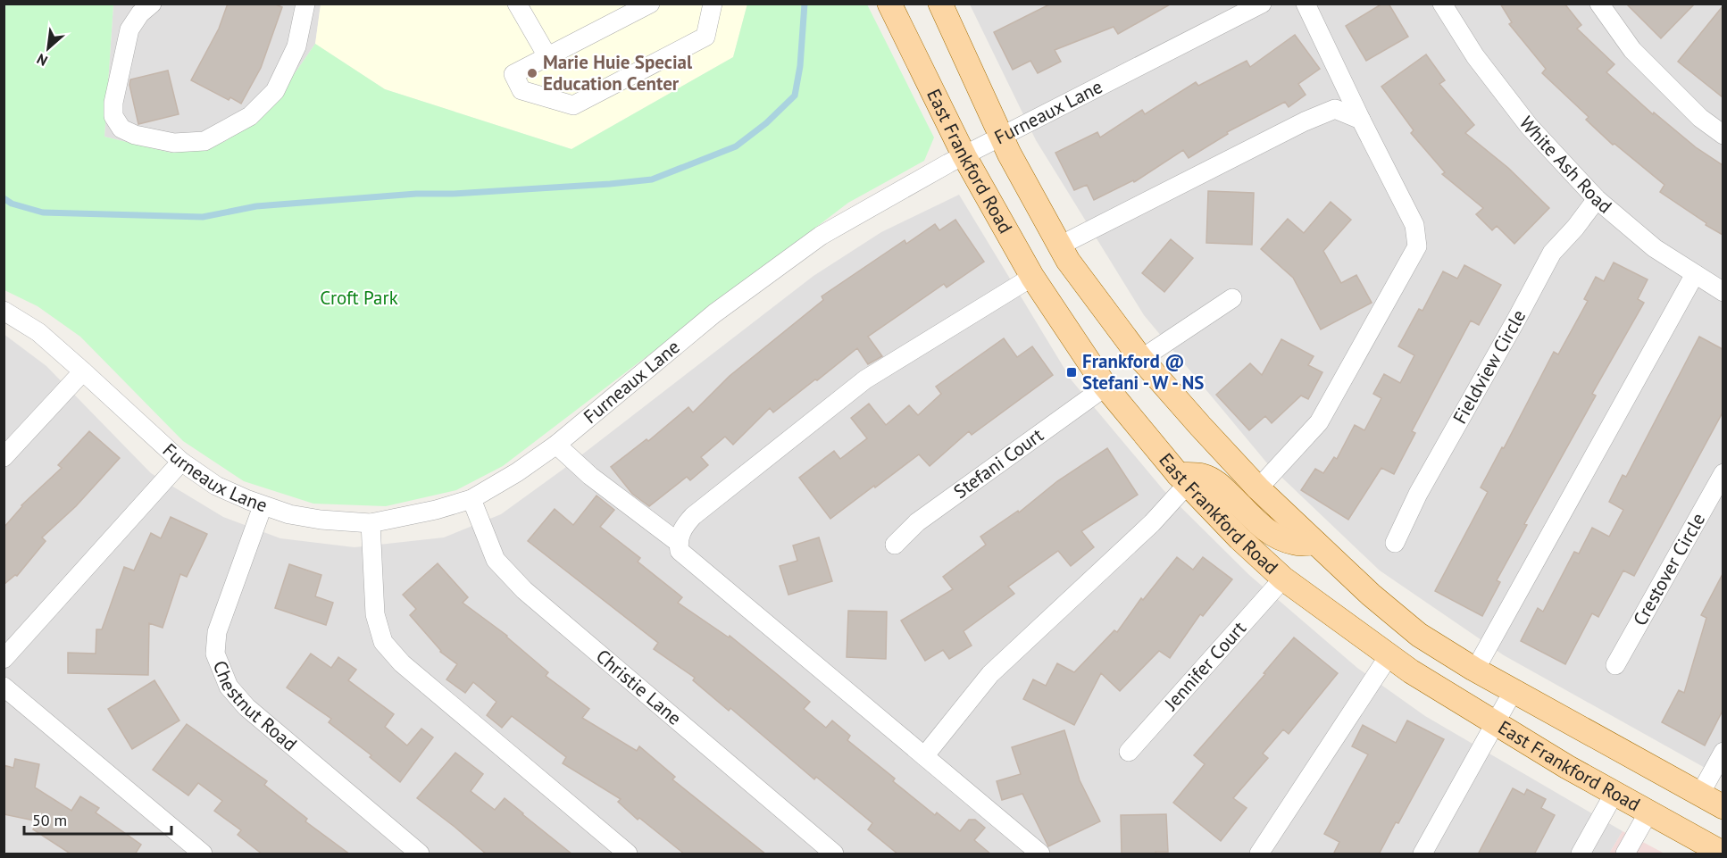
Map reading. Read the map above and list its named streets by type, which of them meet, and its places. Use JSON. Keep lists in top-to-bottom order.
{
  "streets": {
    "main road": ["East Frankford Road"],
    "street": [
      "Furneaux Lane",
      "White Ash Road",
      "Fieldview Circle",
      "Stefani Court",
      "Crestover Circle",
      "Jennifer Court",
      "Christie Lane",
      "Chestnut Road"
    ]
  },
  "crossings": [
    ["Furneaux Lane", "East Frankford Road"],
    ["Furneaux Lane", "Christie Lane"],
    ["Furneaux Lane", "Chestnut Road"],
    ["East Frankford Road", "Stefani Court"],
    ["East Frankford Road", "Jennifer Court"],
    ["White Ash Road", "Fieldview Circle"]
  ],
  "parks": ["Croft Park"],
  "places": {
    "other": ["Marie Huie Special Education Center"],
    "transit": ["Frankford @ Stefani - W - NS"]
  },
  "scale_bar": "50 m",
  "north": "bottom left"
}
